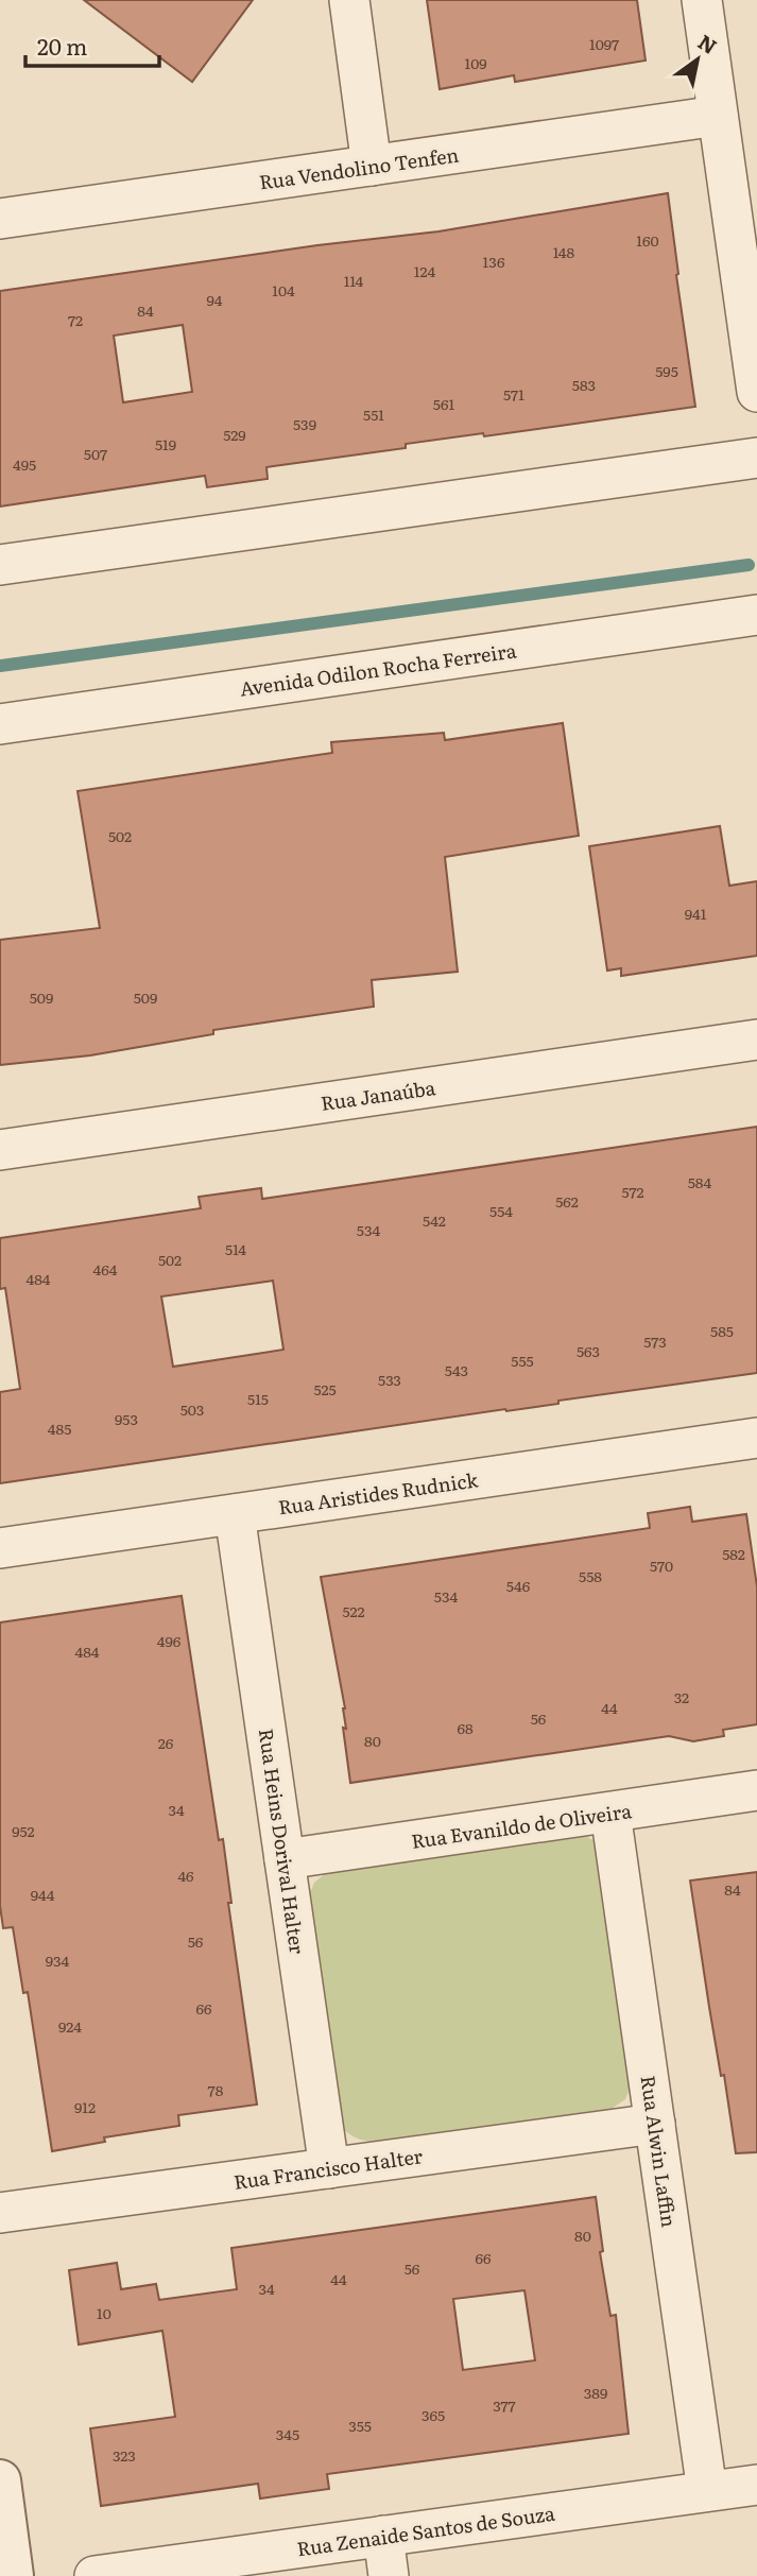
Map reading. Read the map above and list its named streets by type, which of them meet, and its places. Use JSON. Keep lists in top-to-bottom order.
{
  "streets": {
    "street": [
      "Rua Vendolino Tenfen",
      "Avenida Odilon Rocha Ferreira",
      "Rua Janaúba",
      "Rua Aristides Rudnick",
      "Rua Evanildo de Oliveira",
      "Rua Heins Dorival Halter",
      "Rua Alwin Laffin",
      "Rua Francisco Halter",
      "Rua Zenaide Santos de Souza"
    ]
  },
  "crossings": [
    ["Rua Aristides Rudnick", "Rua Heins Dorival Halter"],
    ["Rua Evanildo de Oliveira", "Rua Heins Dorival Halter"],
    ["Rua Evanildo de Oliveira", "Rua Alwin Laffin"],
    ["Rua Heins Dorival Halter", "Rua Francisco Halter"],
    ["Rua Alwin Laffin", "Rua Francisco Halter"],
    ["Rua Alwin Laffin", "Rua Zenaide Santos de Souza"]
  ],
  "house_numbers": [
    "1097",
    "109",
    "160",
    "148",
    "136",
    "124",
    "114",
    "104",
    "94",
    "84",
    "72",
    "595",
    "583",
    "571",
    "561",
    "551",
    "539",
    "529",
    "519",
    "507",
    "495",
    "502",
    "941",
    "509",
    "509",
    "584",
    "572",
    "562",
    "554",
    "542",
    "534",
    "514",
    "502",
    "464",
    "484",
    "585",
    "573",
    "563",
    "555",
    "543",
    "533",
    "525",
    "515",
    "503",
    "953",
    "485",
    "582",
    "570",
    "558",
    "546",
    "534",
    "522",
    "496",
    "484",
    "32",
    "44",
    "56",
    "68",
    "80",
    "26",
    "34",
    "952",
    "46",
    "84",
    "944",
    "56",
    "934",
    "66",
    "924",
    "78",
    "912",
    "80",
    "66",
    "56",
    "44",
    "34",
    "10",
    "389",
    "377",
    "365",
    "355",
    "345",
    "323"
  ],
  "scale_bar": "20 m",
  "north": "top right"
}
